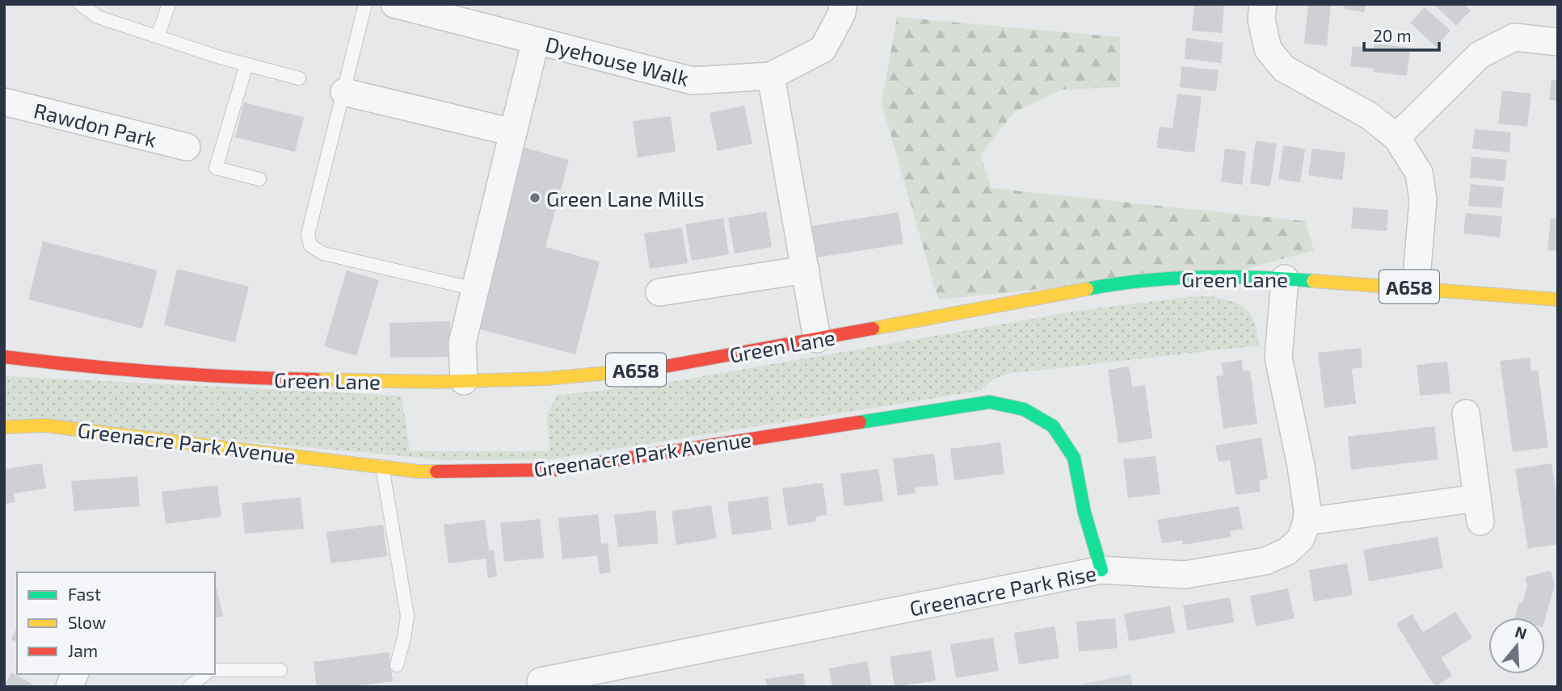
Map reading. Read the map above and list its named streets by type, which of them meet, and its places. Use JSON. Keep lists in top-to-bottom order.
{
  "streets": {
    "main road": ["Green Lane", "A658", "Greenacre Park Avenue"],
    "street": ["Dyehouse Walk", "Rawdon Park", "Greenacre Park Rise"]
  },
  "crossings": [
    ["Greenacre Park Avenue", "Greenacre Park Rise"]
  ],
  "places": ["Green Lane Mills"],
  "legend": ["Fast", "Slow", "Jam"],
  "scale_bar": "20 m",
  "north": "top"
}
